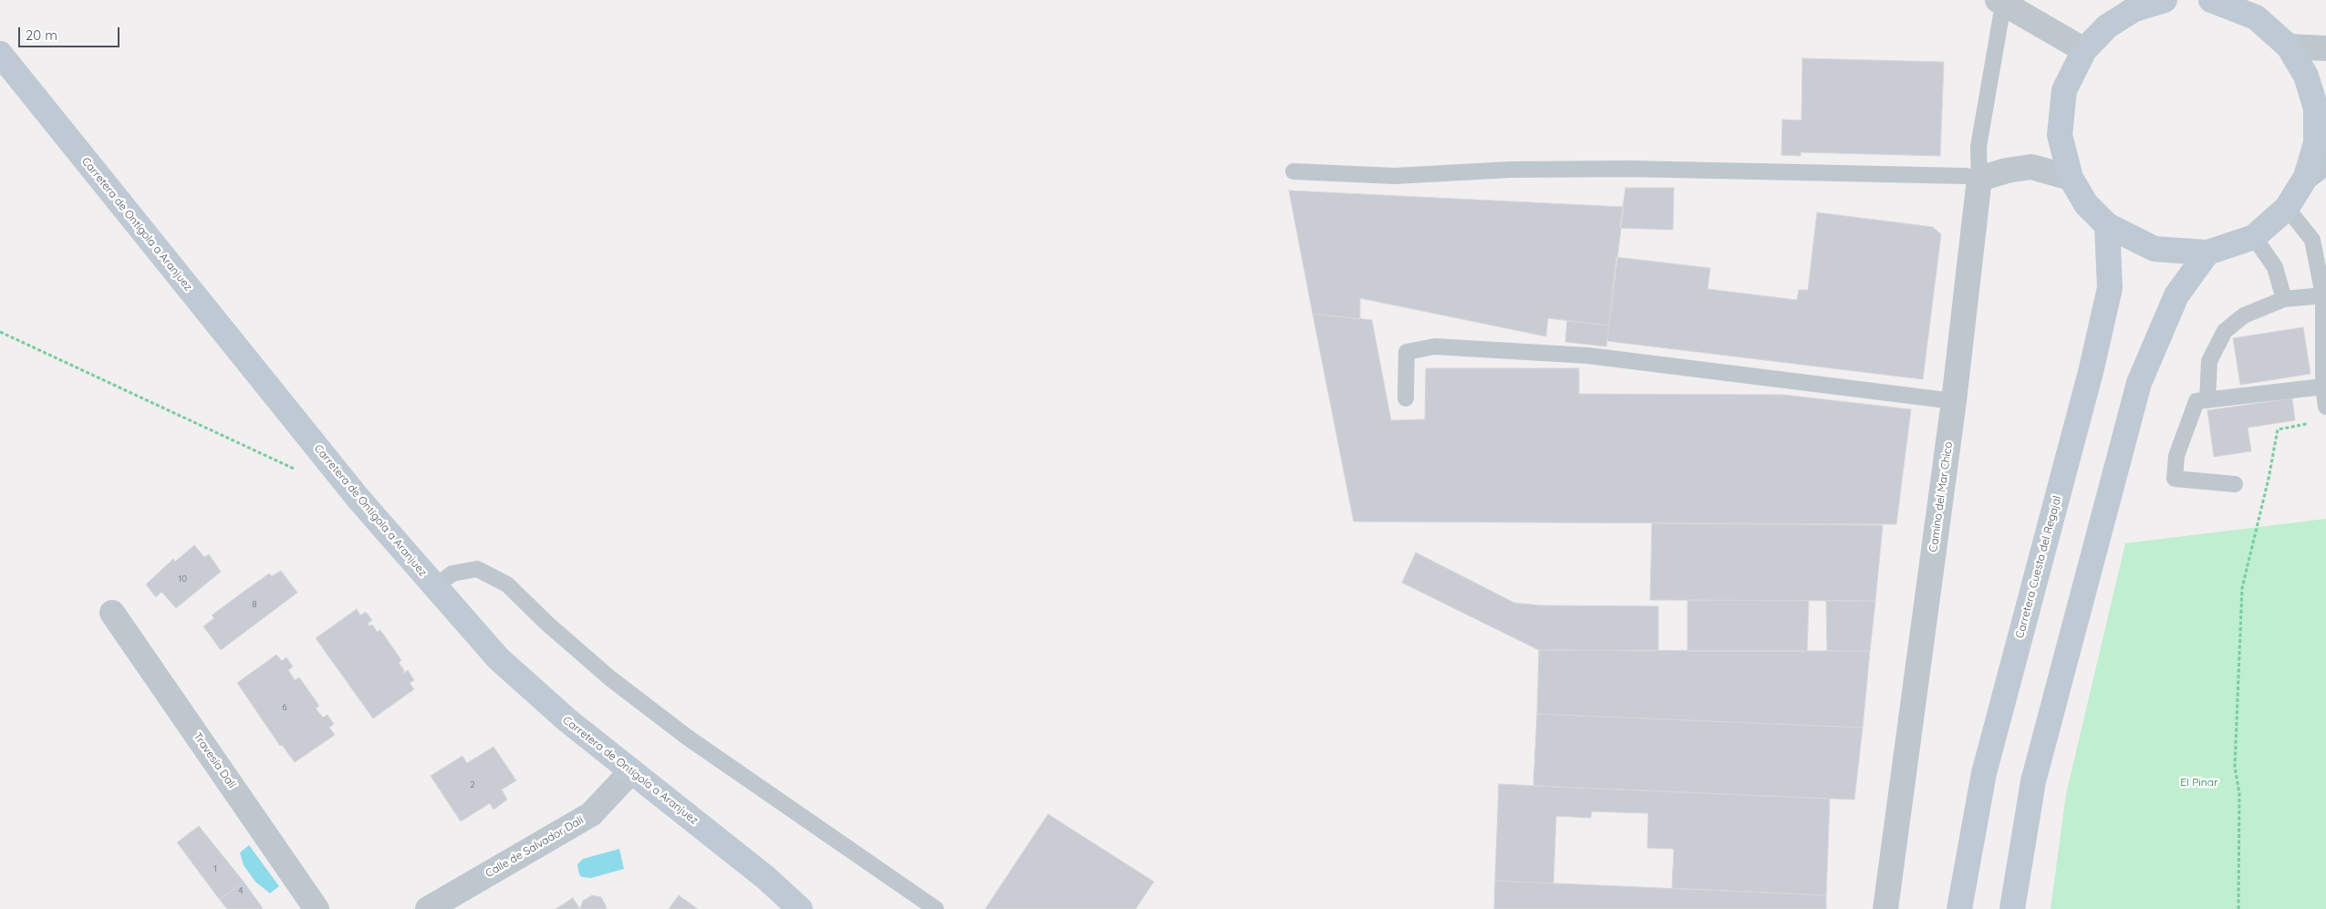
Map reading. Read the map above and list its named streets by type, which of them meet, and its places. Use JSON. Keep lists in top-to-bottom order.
{
  "streets": {
    "main road": ["Carretera de Ontígola a Aranjuez", "Carretera Cuesta del Regajal"],
    "street": ["Camino del Mar Chico", "Travesía Dalí", "Calle de Salvador Dalí"]
  },
  "crossings": [
    ["Carretera de Ontígola a Aranjuez", "Calle de Salvador Dalí"]
  ],
  "parks": ["El Pinar"],
  "house_numbers": [
    "10",
    "8",
    "6",
    "2",
    "1",
    "4"
  ],
  "scale_bar": "20 m"
}
